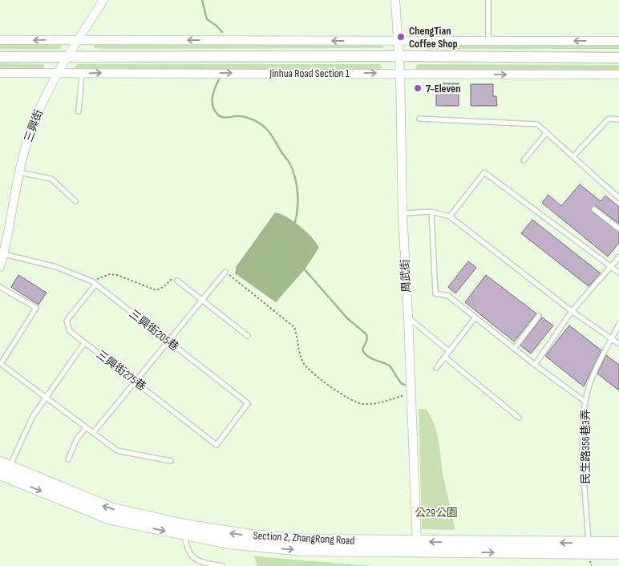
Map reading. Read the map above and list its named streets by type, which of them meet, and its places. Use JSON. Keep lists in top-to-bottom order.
{
  "streets": {
    "main road": ["Section 2, ZhangRong Road"],
    "street": ["Jinhua Road Section 1", "三興街", "周武街"],
    "lane": ["三興街205巷", "三興街275巷", "民生路356巷3弄"]
  },
  "crossings": [
    ["Jinhua Road Section 1", "三興街"],
    ["Jinhua Road Section 1", "周武街"],
    ["三興街", "三興街205巷"],
    ["周武街", "Section 2, ZhangRong Road"],
    ["三興街205巷", "三興街275巷"],
    ["民生路356巷3弄", "Section 2, ZhangRong Road"]
  ],
  "parks": ["公29公園"],
  "places": ["ChengTian Coffee Shop", "7-Eleven"]
}
